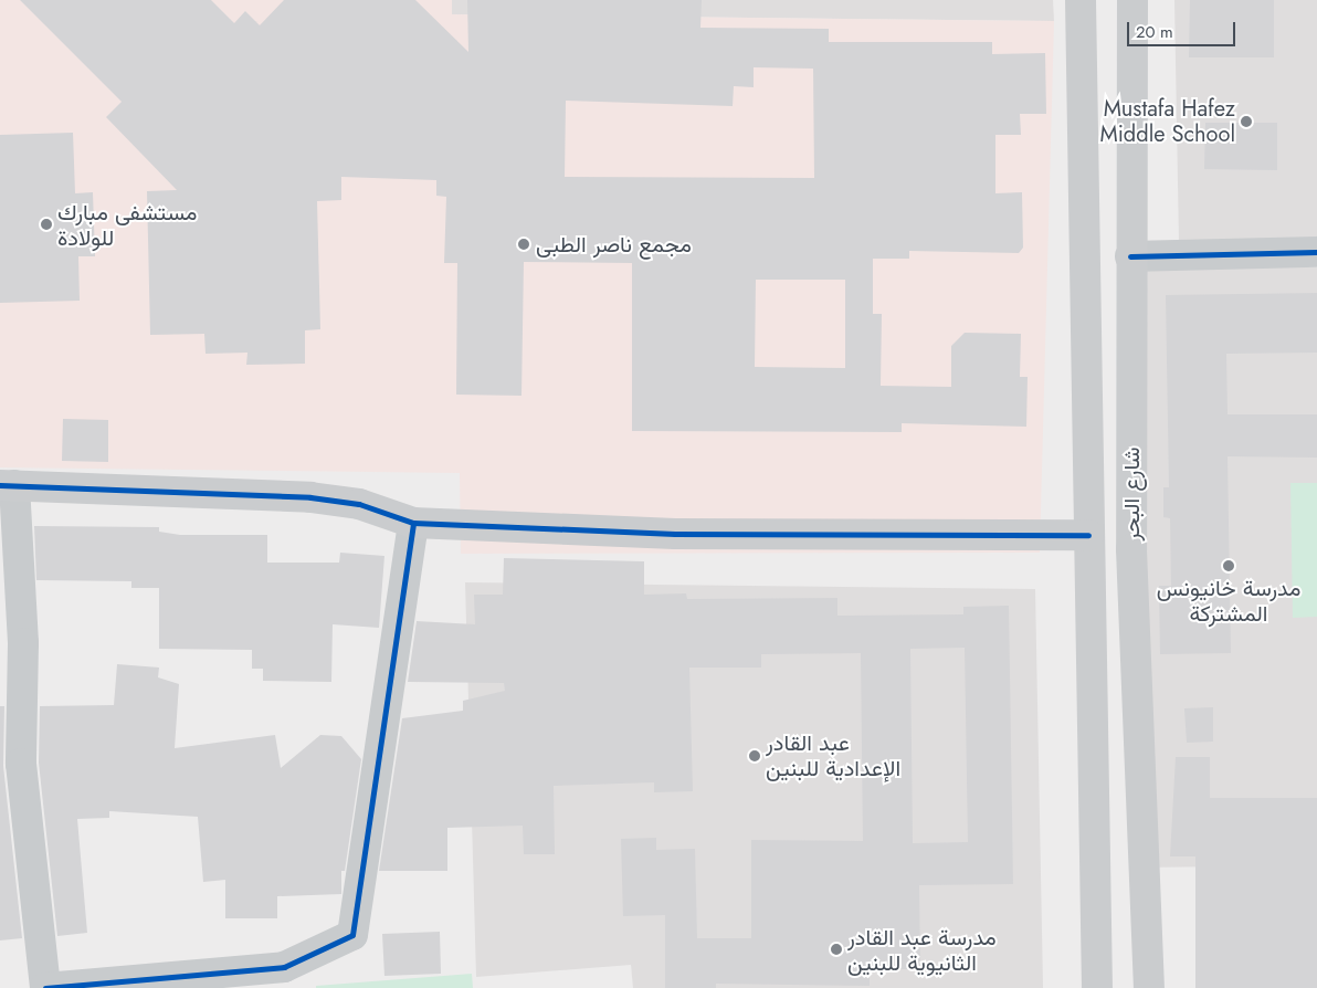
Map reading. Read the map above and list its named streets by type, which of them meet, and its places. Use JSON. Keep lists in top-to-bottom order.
{
  "streets": {
    "main road": ["شارع البحر"]
  },
  "places": [
    "Mustafa Hafez Middle School",
    "مستشفى مبارك للولادة",
    "مجمع ناصر الطبى",
    "مدرسة خانيونس المشتركة",
    "عبد القادر الإعدادية للبنين",
    "مدرسة عبد القادر الثانيوية للبنين"
  ],
  "scale_bar": "20 m"
}
